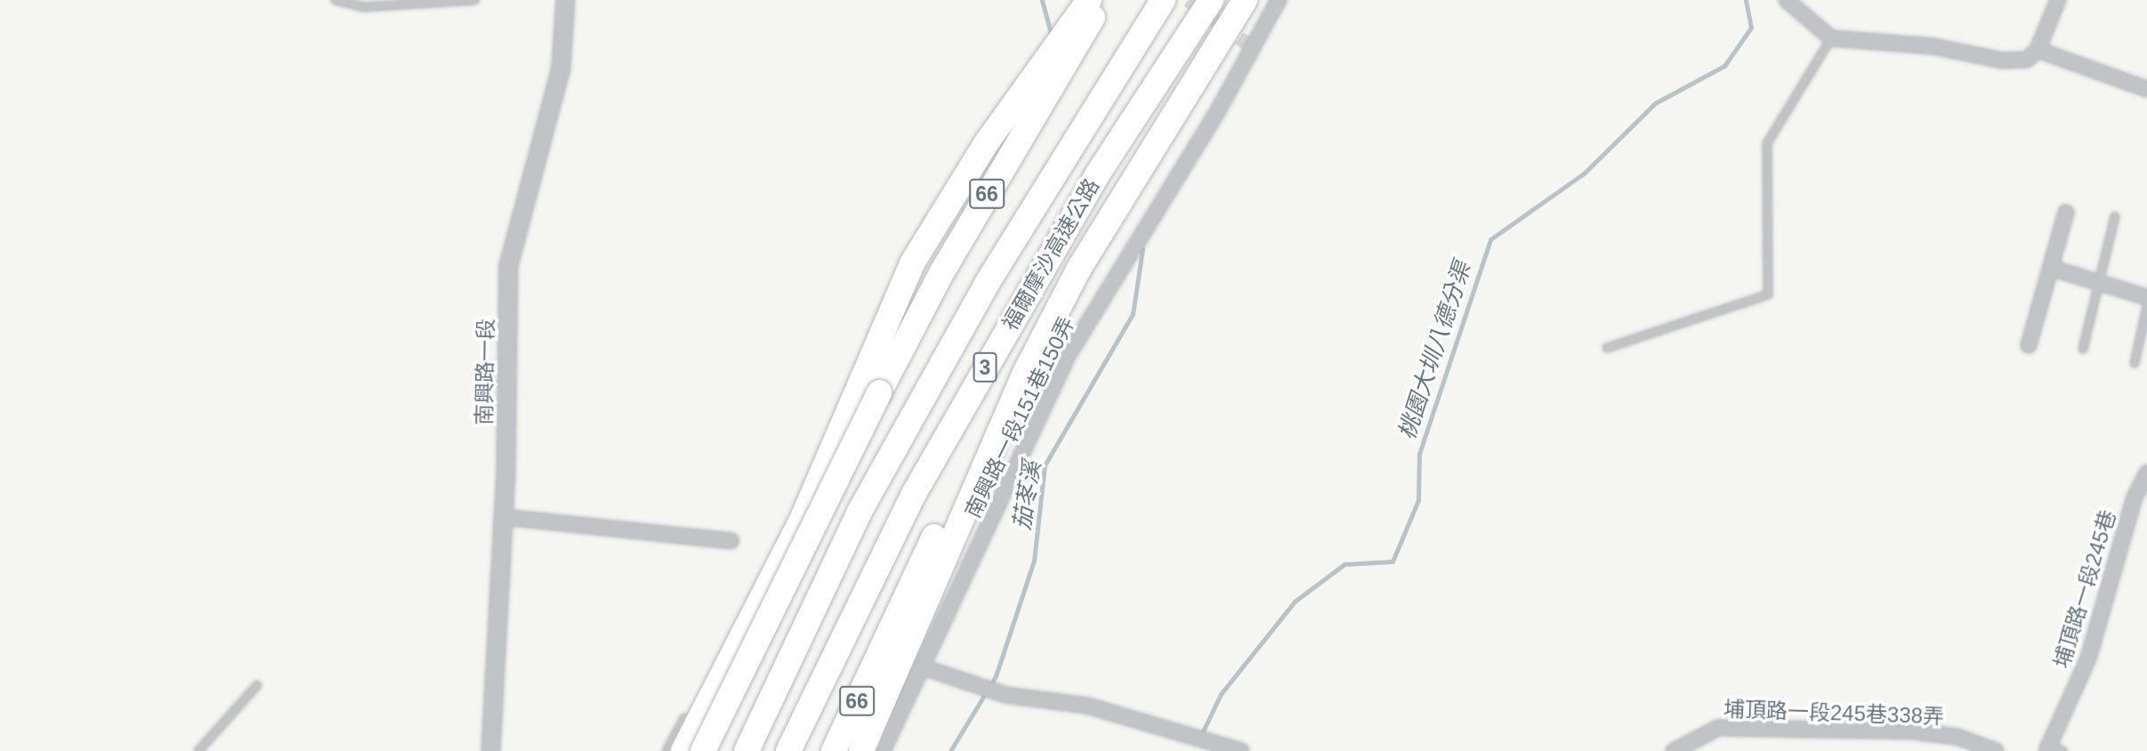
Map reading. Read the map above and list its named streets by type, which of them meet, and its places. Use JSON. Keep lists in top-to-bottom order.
{
  "streets": {
    "highway": ["66", "福爾摩沙高速公路", "3"],
    "street": [
      "南興路一段",
      "南興路一段151巷150弄",
      "埔頂路一段245巷",
      "埔頂路一段245巷338弄"
    ]
  },
  "water": ["桃園大圳八德分渠", "茄苳溪"]
}
